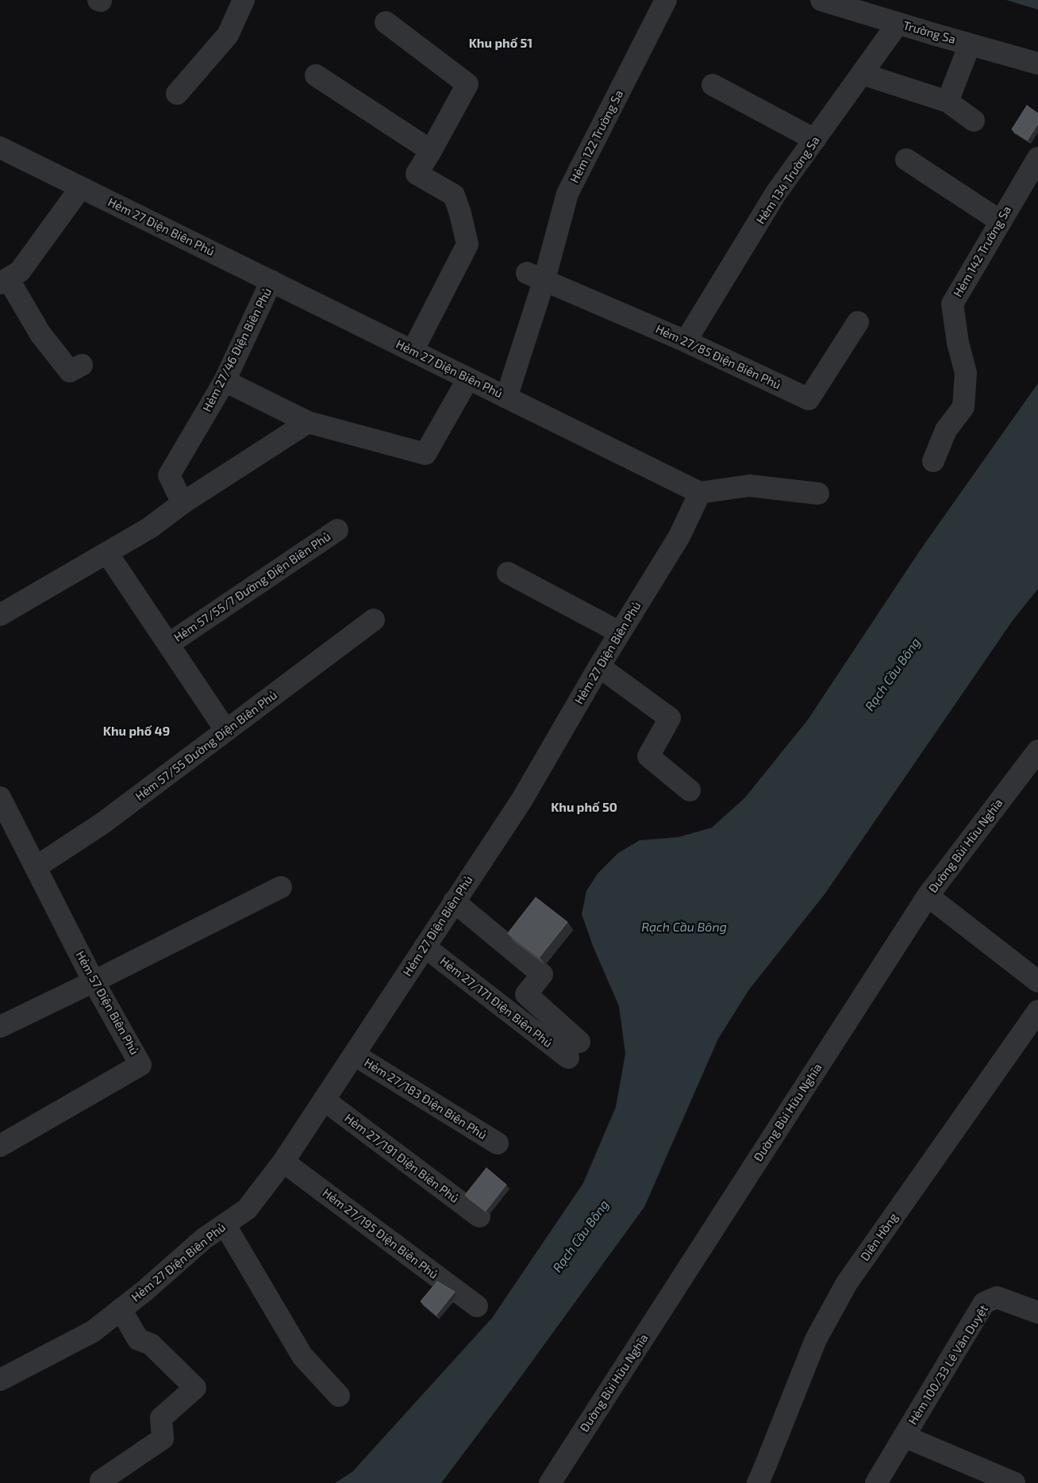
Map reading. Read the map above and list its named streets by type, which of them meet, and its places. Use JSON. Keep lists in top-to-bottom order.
{
  "streets": {
    "street": [
      "Trường Sa",
      "Hẻm 122 Trường Sa",
      "Hẻm 134 Trường Sa",
      "Hẻm 27 Điện Biên Phủ",
      "Hẻm 142 Trường Sa",
      "Hẻm 27/46 Điện Biên Phủ",
      "Hẻm 27/85 Điện Biên Phủ",
      "Hẻm 57/55/7 Đường Điện Biên Phủ",
      "Hẻm 57/55 Đường Điện Biên Phủ",
      "Đường Bùi Hữu Nghĩa",
      "Hẻm 27/171 Điện Biên Phủ",
      "Hẻm 57 Điện Biên Phủ",
      "Hẻm 27/183 Điện Biên Phủ",
      "Hẻm 27/191 Điện Biên Phủ",
      "Hẻm 27/195 Điện Biên Phủ",
      "Diên Hồng",
      "Hẻm 100/33 Lê Văn Duyệt"
    ]
  },
  "crossings": [
    ["Trường Sa", "Hẻm 134 Trường Sa"],
    ["Hẻm 122 Trường Sa", "Hẻm 27/85 Điện Biên Phủ"],
    ["Hẻm 134 Trường Sa", "Hẻm 27/85 Điện Biên Phủ"],
    ["Hẻm 27 Điện Biên Phủ", "Hẻm 27/46 Điện Biên Phủ"],
    ["Hẻm 27 Điện Biên Phủ", "Hẻm 27/171 Điện Biên Phủ"],
    ["Hẻm 27 Điện Biên Phủ", "Hẻm 27/183 Điện Biên Phủ"],
    ["Hẻm 27 Điện Biên Phủ", "Hẻm 27/191 Điện Biên Phủ"],
    ["Hẻm 27 Điện Biên Phủ", "Hẻm 27/195 Điện Biên Phủ"],
    ["Hẻm 57/55 Đường Điện Biên Phủ", "Hẻm 57 Điện Biên Phủ"]
  ],
  "districts": ["Khu phố 51", "Khu phố 49", "Khu phố 50"],
  "water": ["Rạch Cầu Bông"]
}
